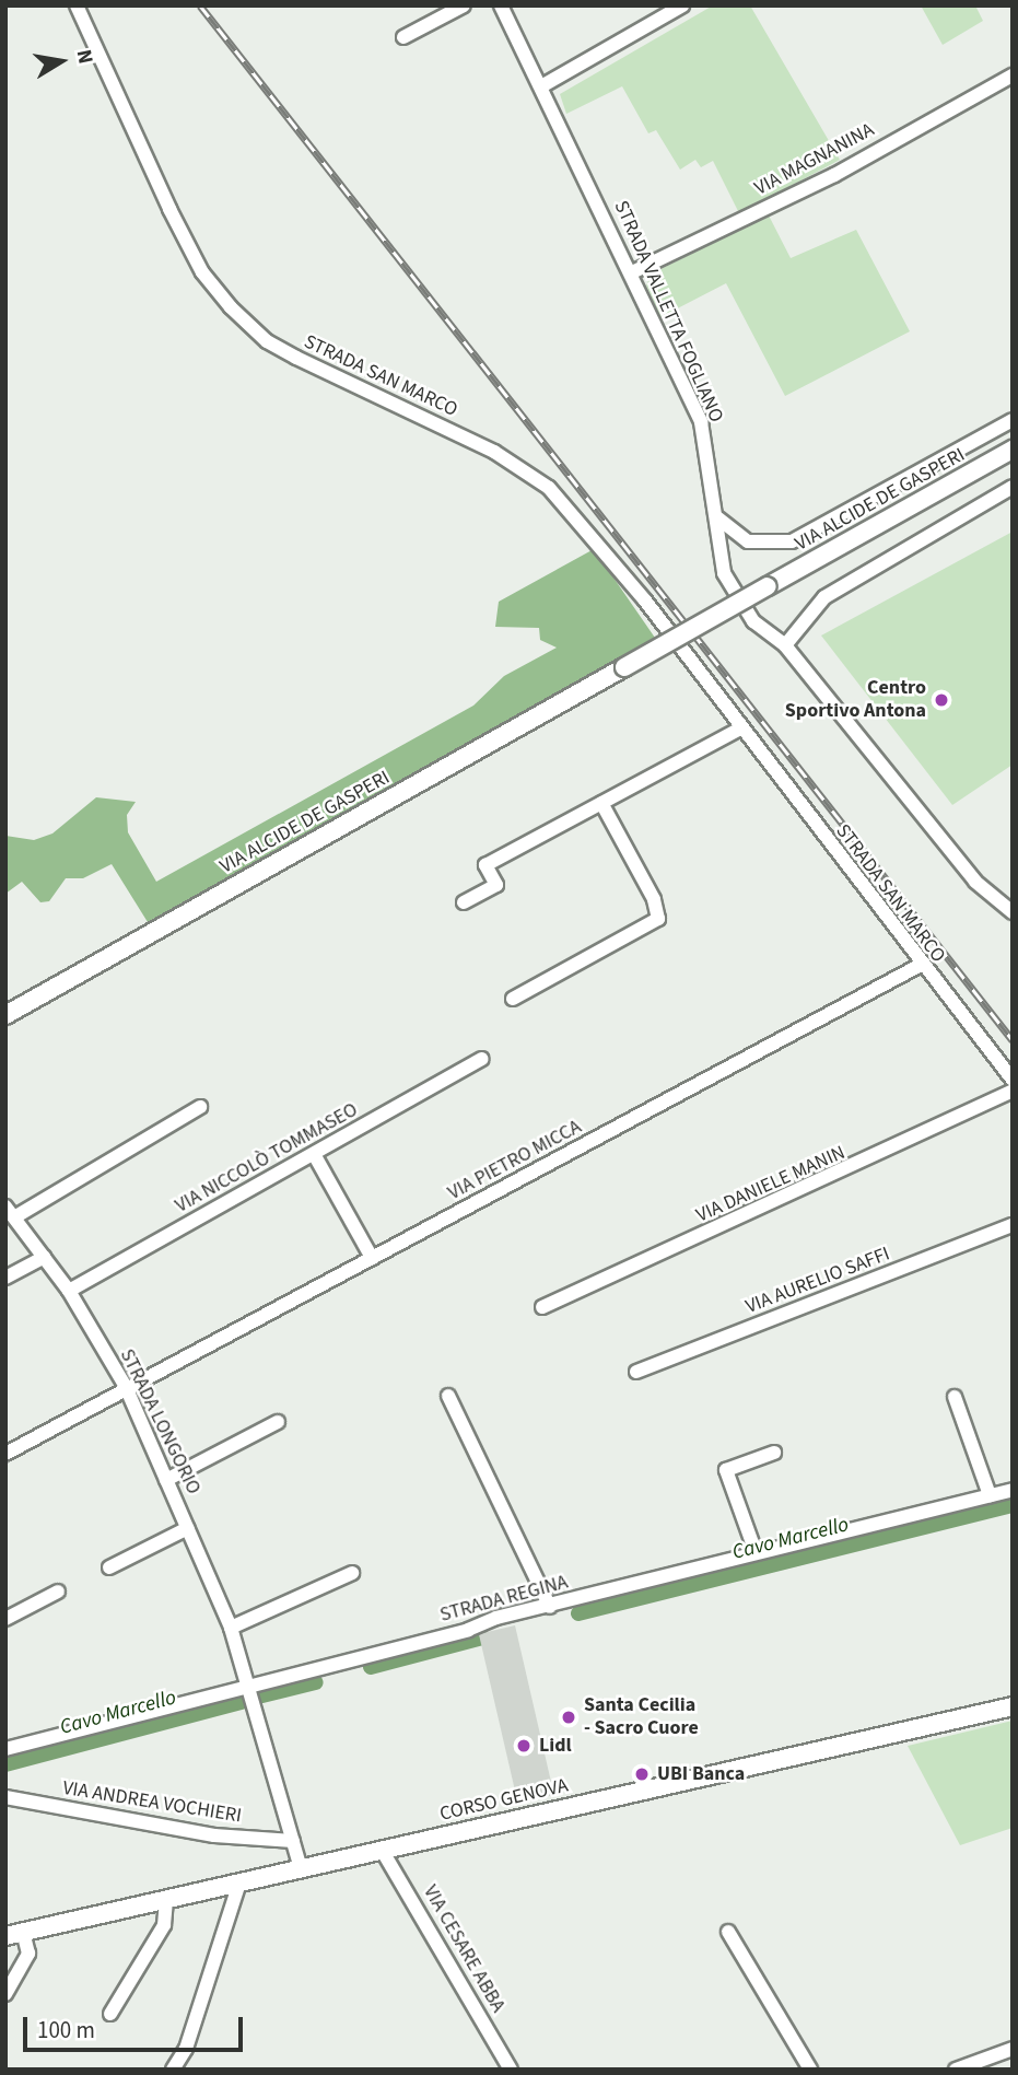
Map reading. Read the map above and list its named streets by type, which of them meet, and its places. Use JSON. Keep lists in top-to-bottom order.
{
  "streets": {
    "main road": ["VIA ALCIDE DE GASPERI", "CORSO GENOVA"],
    "street": [
      "VIA MAGNANINA",
      "STRADA VALLETTA FOGLIANO",
      "STRADA SAN MARCO",
      "VIA NICCOLÒ TOMMASEO",
      "VIA PIETRO MICCA",
      "VIA DANIELE MANIN",
      "VIA AURELIO SAFFI",
      "STRADA LONGORIO",
      "STRADA REGINA",
      "VIA ANDREA VOCHIERI",
      "VIA CESARE ABBA"
    ]
  },
  "crossings": [
    ["VIA MAGNANINA", "STRADA VALLETTA FOGLIANO"],
    ["STRADA SAN MARCO", "VIA PIETRO MICCA"],
    ["VIA NICCOLÒ TOMMASEO", "STRADA LONGORIO"],
    ["VIA PIETRO MICCA", "STRADA LONGORIO"],
    ["STRADA LONGORIO", "STRADA REGINA"],
    ["STRADA LONGORIO", "CORSO GENOVA"],
    ["STRADA LONGORIO", "VIA ANDREA VOCHIERI"],
    ["CORSO GENOVA", "VIA CESARE ABBA"]
  ],
  "water": ["Cavo Marcello"],
  "places": [
    "Centro Sportivo Antona",
    "Santa Cecilia - Sacro Cuore",
    "Lidl",
    "UBI Banca"
  ],
  "scale_bar": "100 m",
  "north": "right"
}
